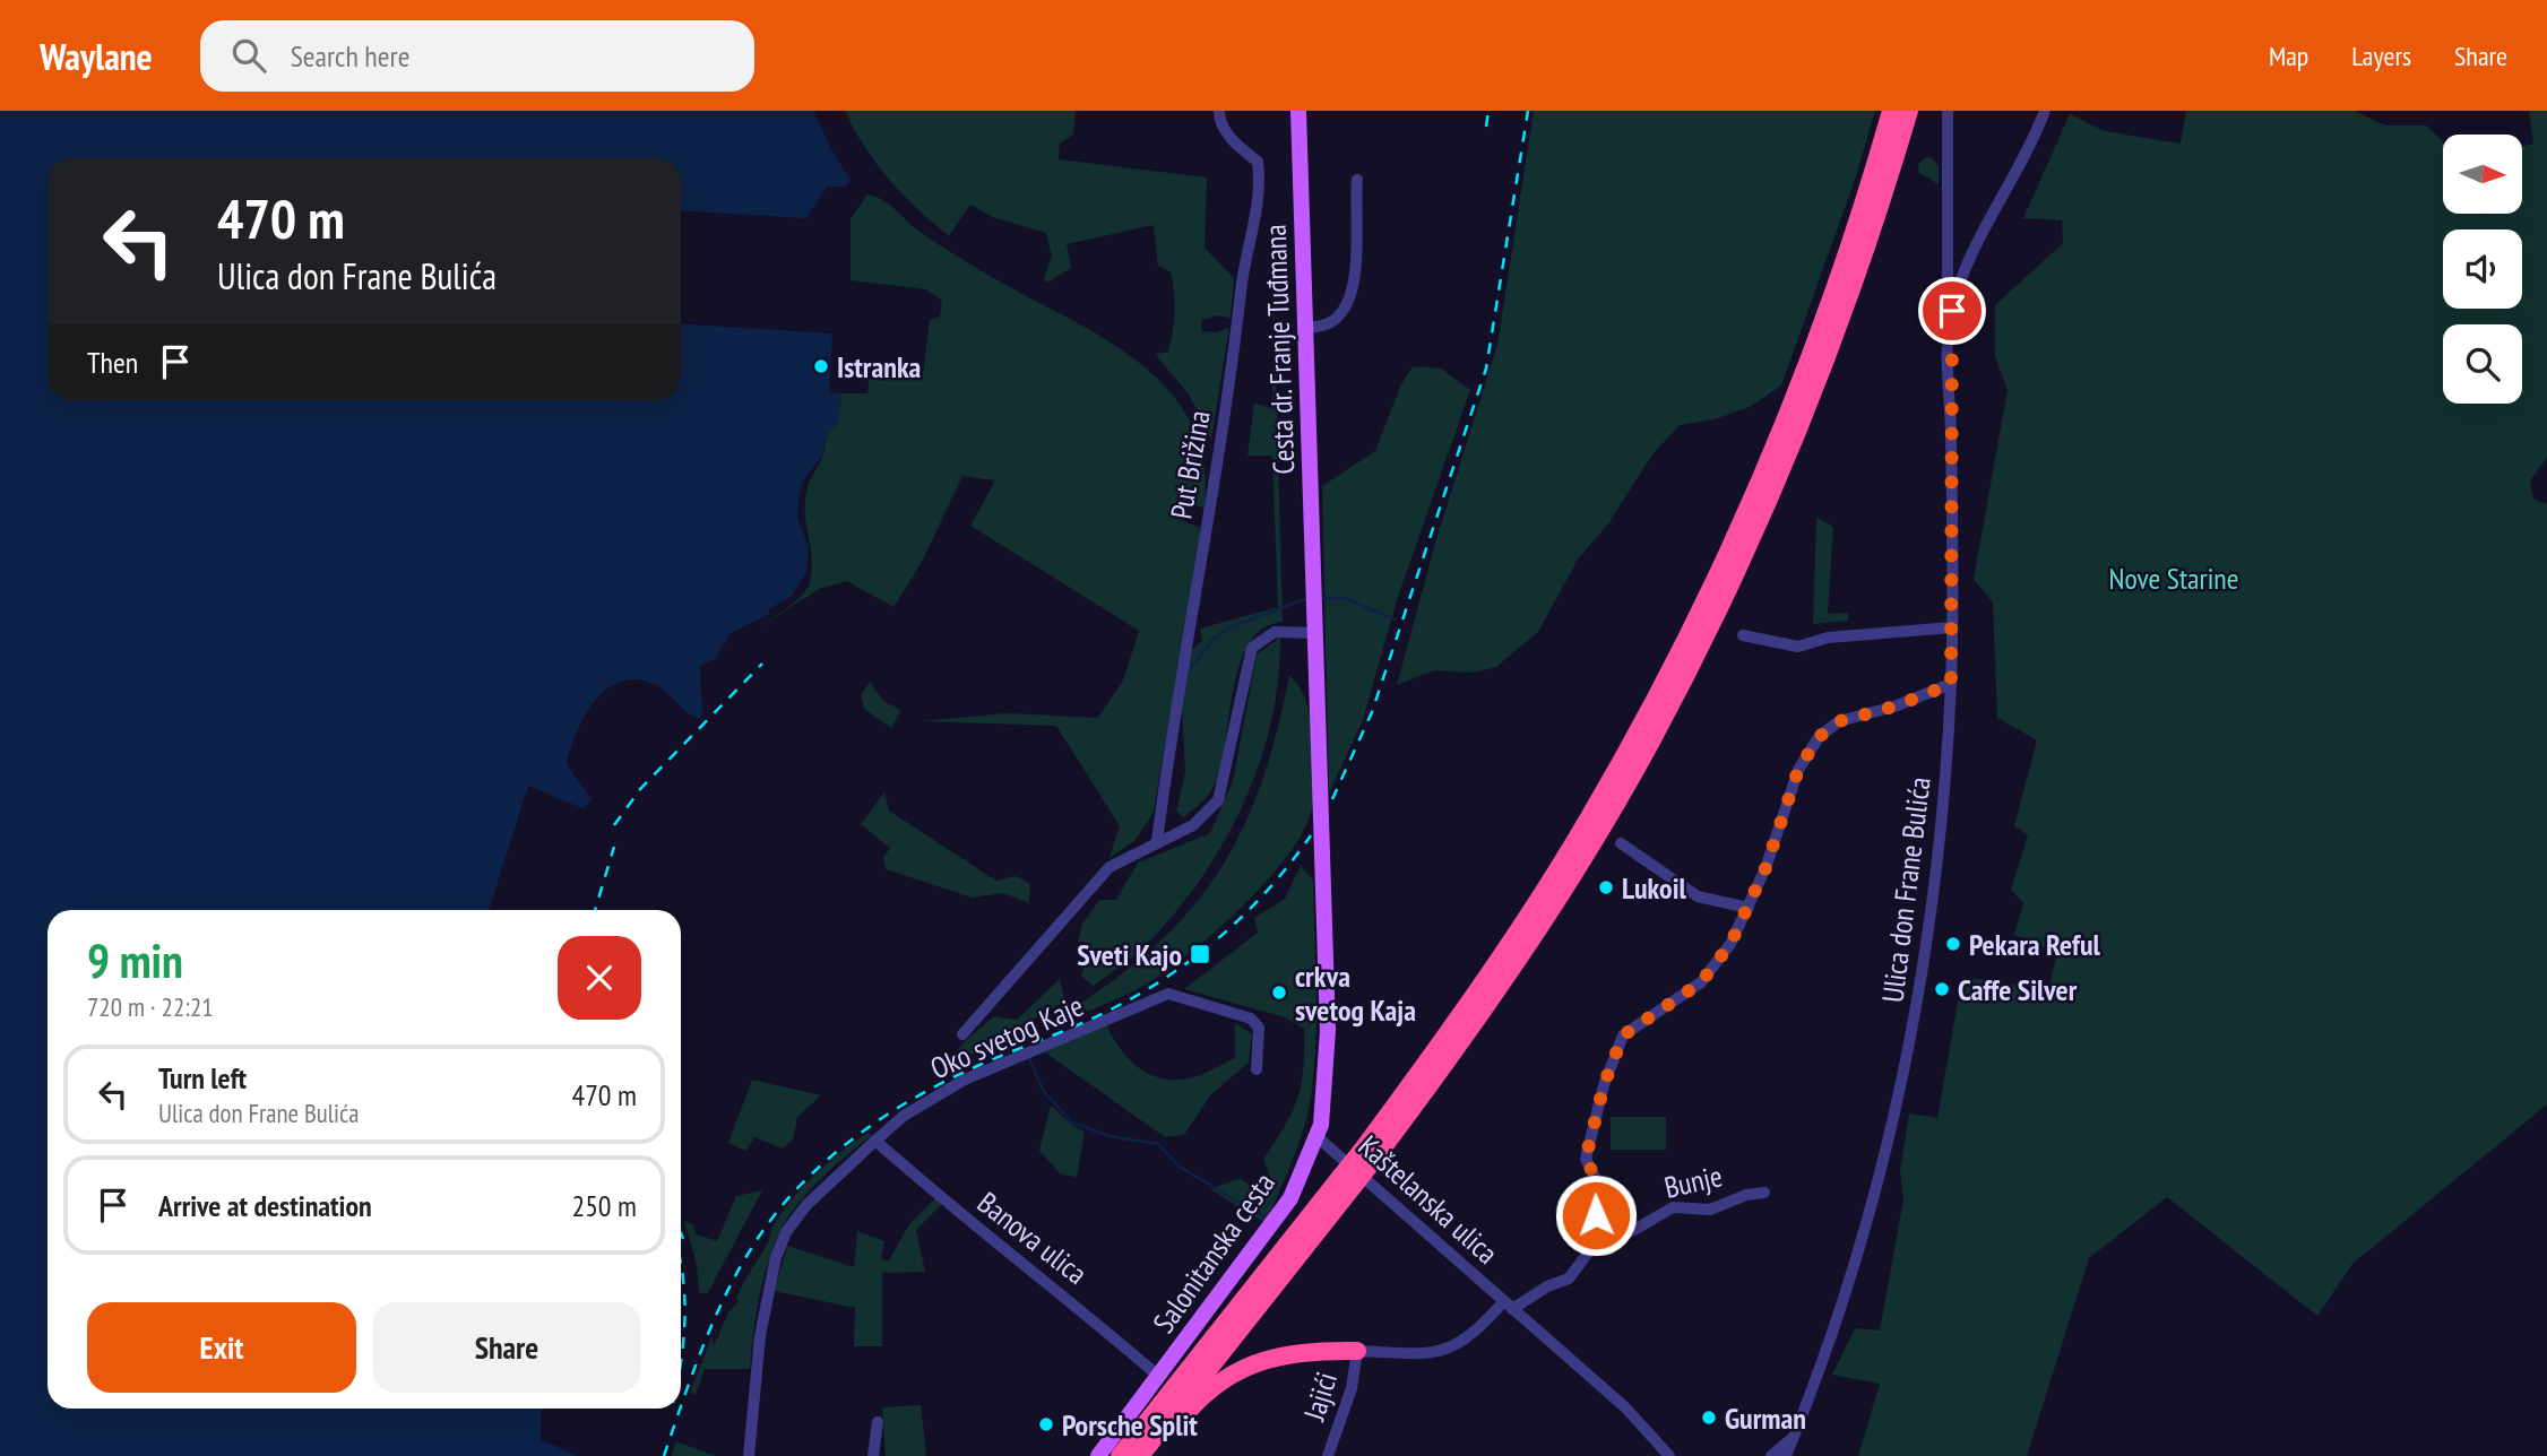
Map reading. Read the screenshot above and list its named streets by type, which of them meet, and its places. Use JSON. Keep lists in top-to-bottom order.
{
  "streets": {
    "main road": ["Cesta dr. Franje Tuđmana", "Salonitanska cesta"],
    "street": [
      "Put Brižina",
      "Ulica don Frane Bulića",
      "Oko svetog Kaje",
      "Bunje",
      "Kaštelanska ulica",
      "Banova ulica",
      "Jajići"
    ]
  },
  "crossings": [
    ["Cesta dr. Franje Tuđmana", "Salonitanska cesta"],
    ["Oko svetog Kaje", "Banova ulica"],
    ["Kaštelanska ulica", "Salonitanska cesta"],
    ["Kaštelanska ulica", "Jajići"],
    ["Banova ulica", "Salonitanska cesta"]
  ],
  "parks": ["Nove Starine"],
  "places": {
    "other": [
      "Istranka",
      "Lukoil",
      "Pekara Reful",
      "Caffe Silver",
      "crkva svetog Kaja",
      "Gurman",
      "Porsche Split"
    ],
    "transit": ["Sveti Kajo"]
  },
  "north": "right",
  "page": {
    "header": "Waylane",
    "search": "Search here",
    "nav": ["Map", "Layers", "Share"],
    "turn": ["470 m", "Ulica don Frane Bulića"],
    "then": "Then",
    "heading": ["9 min", "720 m · 22:21"],
    "list": [
      {
        "name": "Turn left",
        "note": "Ulica don Frane Bulića",
        "value": "470 m"
      },
      {
        "name": "Arrive at destination",
        "value": "250 m"
      }
    ],
    "buttons": ["Exit", "Share"]
  }
}
